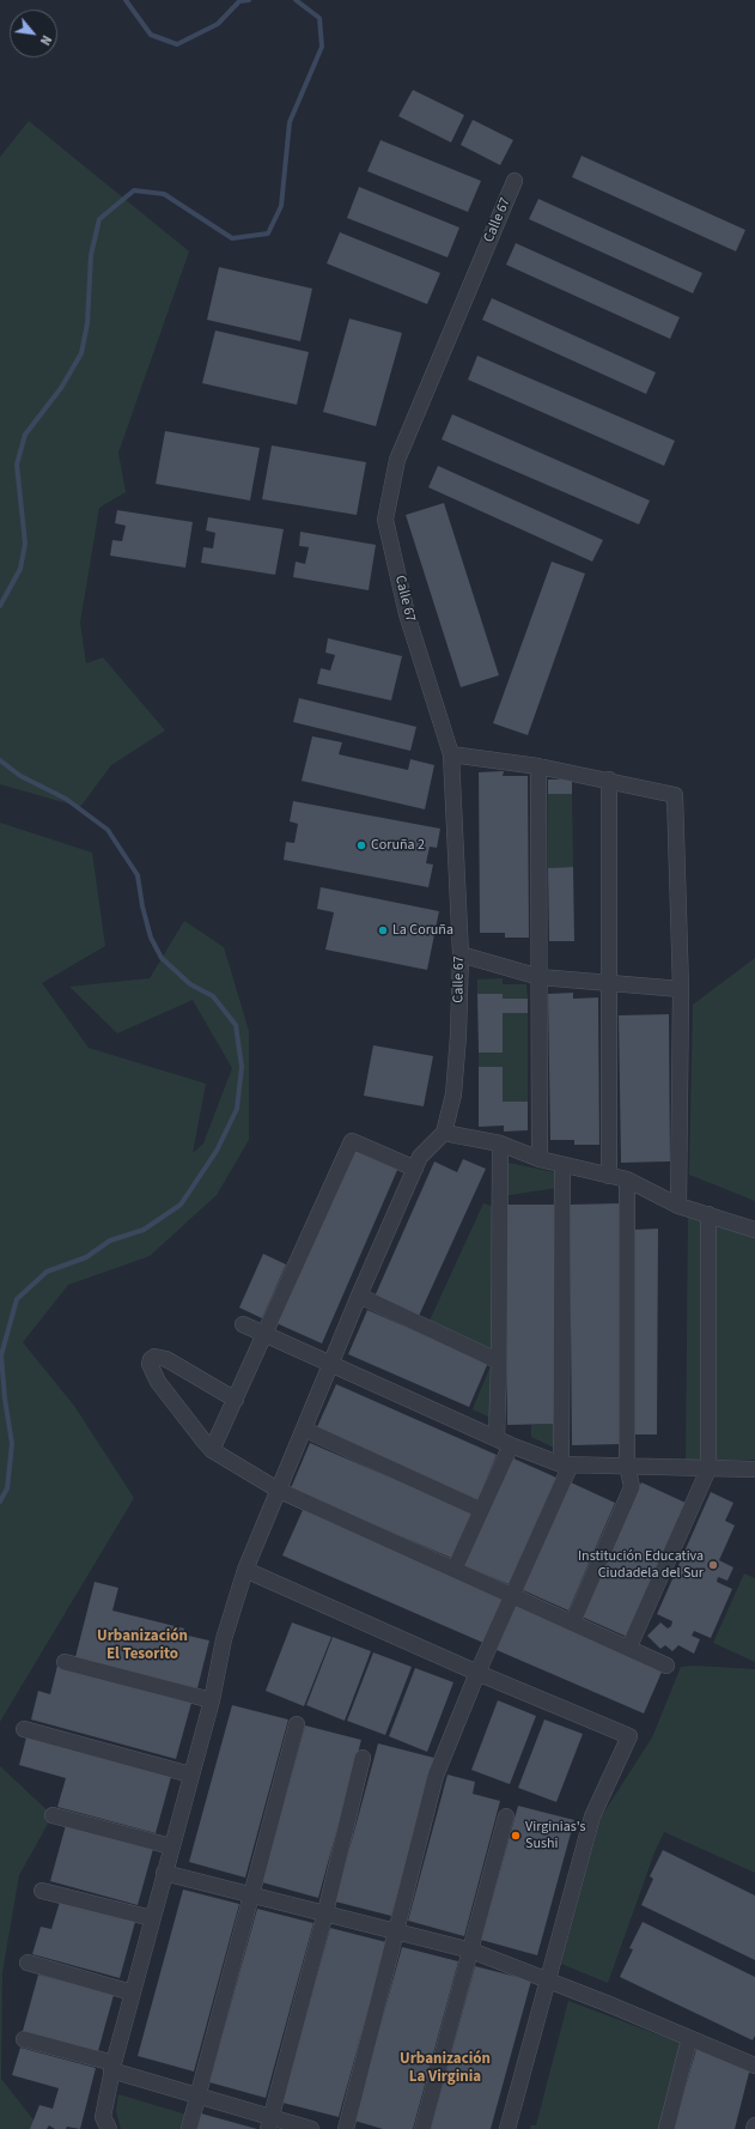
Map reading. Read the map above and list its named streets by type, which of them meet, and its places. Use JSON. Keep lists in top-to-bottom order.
{
  "streets": {
    "street": ["Calle 67"]
  },
  "districts": ["Urbanización El Tesorito", "Urbanización La Virginia"],
  "places": [
    "Coruña 2",
    "La Coruña",
    "Institución Educativa Ciudadela del Sur",
    "Virginias's Sushi"
  ],
  "north": "bottom right"
}
